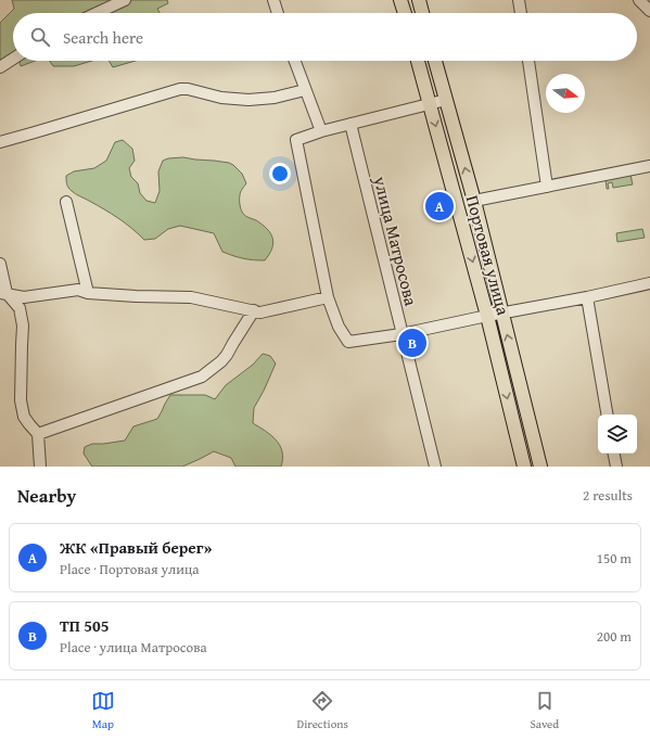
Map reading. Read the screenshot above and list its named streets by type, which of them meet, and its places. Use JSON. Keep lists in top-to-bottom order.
{
  "streets": {
    "main road": ["Портовая улица"],
    "street": ["улица Матросова"]
  },
  "north": "right",
  "page": {
    "search": "Search here",
    "pins": ["A", "B"],
    "heading": ["Nearby", "2 results"],
    "list": [
      {
        "mark": "A",
        "name": "ЖК «Правый берег»",
        "note": "Place · Портовая улица",
        "value": "150 m"
      },
      {
        "mark": "B",
        "name": "ТП 505",
        "note": "Place · улица Матросова",
        "value": "200 m"
      }
    ],
    "nav": ["Map", "Directions", "Saved"]
  }
}
